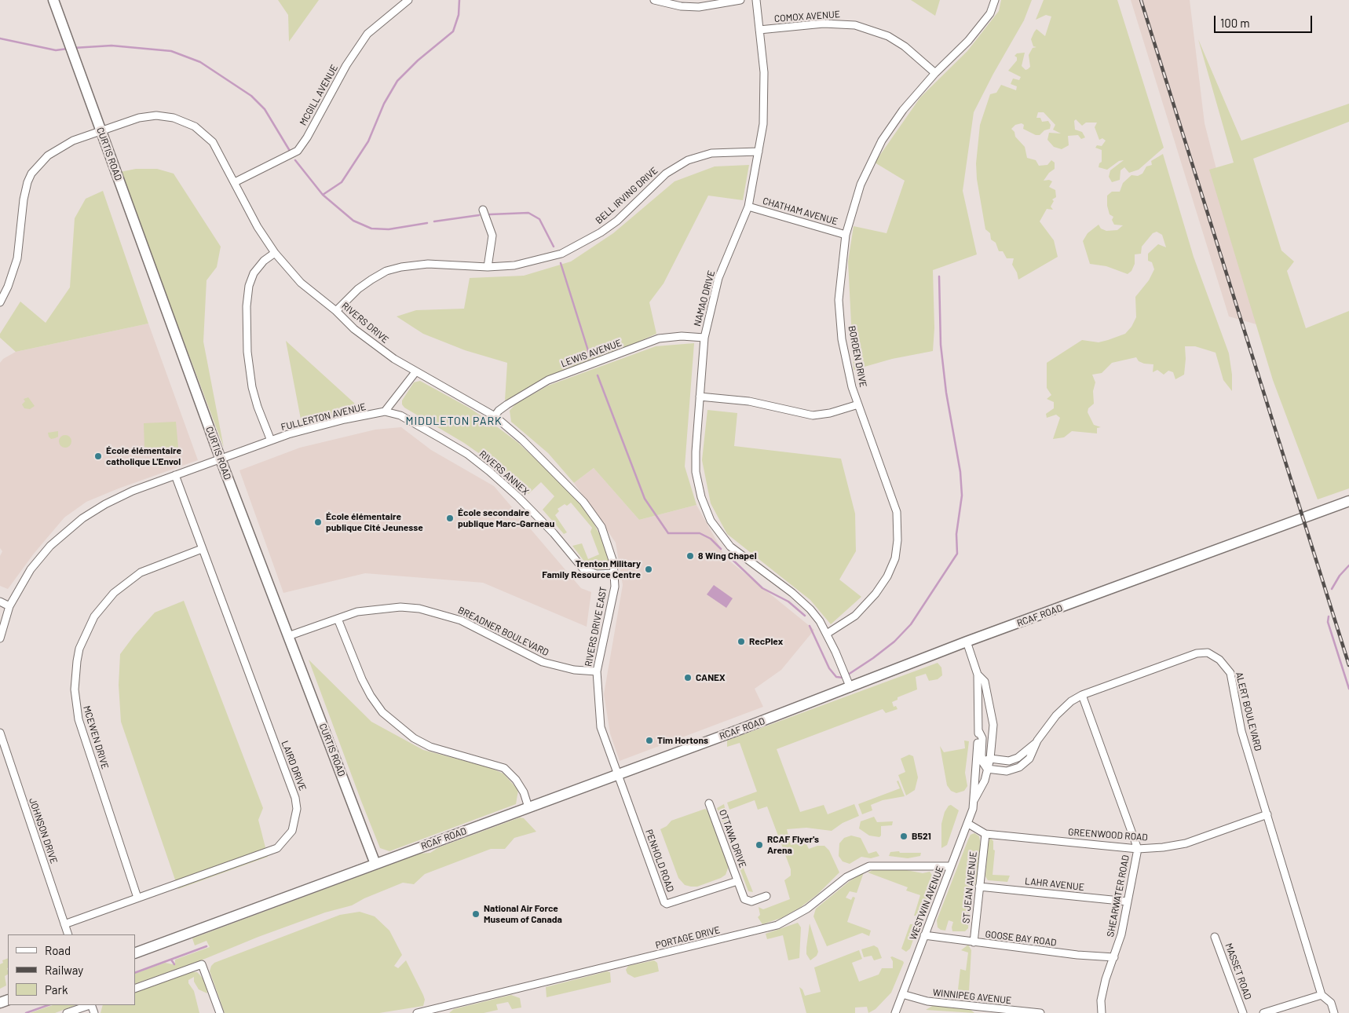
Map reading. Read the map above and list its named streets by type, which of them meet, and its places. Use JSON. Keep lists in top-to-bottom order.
{
  "streets": {
    "main road": ["CURTIS ROAD", "RCAF ROAD"],
    "street": [
      "COMOX AVENUE",
      "MCGILL AVENUE",
      "BELL IRVING DRIVE",
      "CHATHAM AVENUE",
      "NAMAO DRIVE",
      "RIVERS DRIVE",
      "LEWIS AVENUE",
      "BORDEN DRIVE",
      "FULLERTON AVENUE",
      "RIVERS ANNEX",
      "RIVERS DRIVE EAST",
      "BREADNER BOULEVARD",
      "ALERT BOULEVARD",
      "MCEWEN DRIVE",
      "LAIRD DRIVE",
      "JOHNSON DRIVE",
      "GREENWOOD ROAD",
      "OTTAWA DRIVE",
      "PENHOLD ROAD",
      "LAHR AVENUE",
      "ST JEAN AVENUE",
      "SHEARWATER ROAD",
      "WESTWIN AVENUE",
      "PORTAGE DRIVE",
      "GOOSE BAY ROAD",
      "MASSET ROAD",
      "WINNIPEG AVENUE"
    ]
  },
  "crossings": [
    ["COMOX AVENUE", "NAMAO DRIVE"],
    ["COMOX AVENUE", "BORDEN DRIVE"],
    ["MCGILL AVENUE", "RIVERS DRIVE"],
    ["CURTIS ROAD", "RIVERS DRIVE"],
    ["CURTIS ROAD", "FULLERTON AVENUE"],
    ["CURTIS ROAD", "RCAF ROAD"],
    ["CURTIS ROAD", "BREADNER BOULEVARD"],
    ["BELL IRVING DRIVE", "NAMAO DRIVE"],
    ["BELL IRVING DRIVE", "RIVERS DRIVE"],
    ["CHATHAM AVENUE", "NAMAO DRIVE"],
    ["CHATHAM AVENUE", "BORDEN DRIVE"],
    ["NAMAO DRIVE", "LEWIS AVENUE"],
    ["NAMAO DRIVE", "BORDEN DRIVE"],
    ["NAMAO DRIVE", "RCAF ROAD"],
    ["RIVERS DRIVE", "LEWIS AVENUE"],
    ["RIVERS DRIVE", "RIVERS ANNEX"],
    ["RIVERS DRIVE", "RIVERS DRIVE EAST"],
    ["FULLERTON AVENUE", "RIVERS ANNEX"],
    ["RIVERS ANNEX", "RIVERS DRIVE EAST"],
    ["RCAF ROAD", "RIVERS DRIVE EAST"],
    ["RCAF ROAD", "PENHOLD ROAD"],
    ["RCAF ROAD", "WESTWIN AVENUE"],
    ["RIVERS DRIVE EAST", "BREADNER BOULEVARD"],
    ["RIVERS DRIVE EAST", "PENHOLD ROAD"],
    ["ALERT BOULEVARD", "GREENWOOD ROAD"],
    ["ALERT BOULEVARD", "SHEARWATER ROAD"],
    ["ALERT BOULEVARD", "WESTWIN AVENUE"],
    ["MCEWEN DRIVE", "LAIRD DRIVE"],
    ["LAIRD DRIVE", "JOHNSON DRIVE"],
    ["GREENWOOD ROAD", "ST JEAN AVENUE"],
    ["GREENWOOD ROAD", "SHEARWATER ROAD"],
    ["GREENWOOD ROAD", "WESTWIN AVENUE"],
    ["OTTAWA DRIVE", "PENHOLD ROAD"],
    ["LAHR AVENUE", "ST JEAN AVENUE"],
    ["LAHR AVENUE", "SHEARWATER ROAD"],
    ["ST JEAN AVENUE", "GOOSE BAY ROAD"],
    ["SHEARWATER ROAD", "GOOSE BAY ROAD"],
    ["WESTWIN AVENUE", "PORTAGE DRIVE"],
    ["WESTWIN AVENUE", "GOOSE BAY ROAD"],
    ["WESTWIN AVENUE", "WINNIPEG AVENUE"]
  ],
  "districts": ["MIDDLETON PARK"],
  "places": [
    "École élémentaire catholique L'Envol",
    "École secondaire publique Marc-Garneau",
    "École élémentaire publique Cité Jeunesse",
    "8 Wing Chapel",
    "Trenton Military Family Resource Centre",
    "RecPlex",
    "CANEX",
    "Tim Hortons",
    "B521",
    "RCAF Flyer's Arena",
    "National Air Force Museum of Canada"
  ],
  "legend": ["Road", "Railway", "Park"],
  "scale_bar": "100 m"
}
